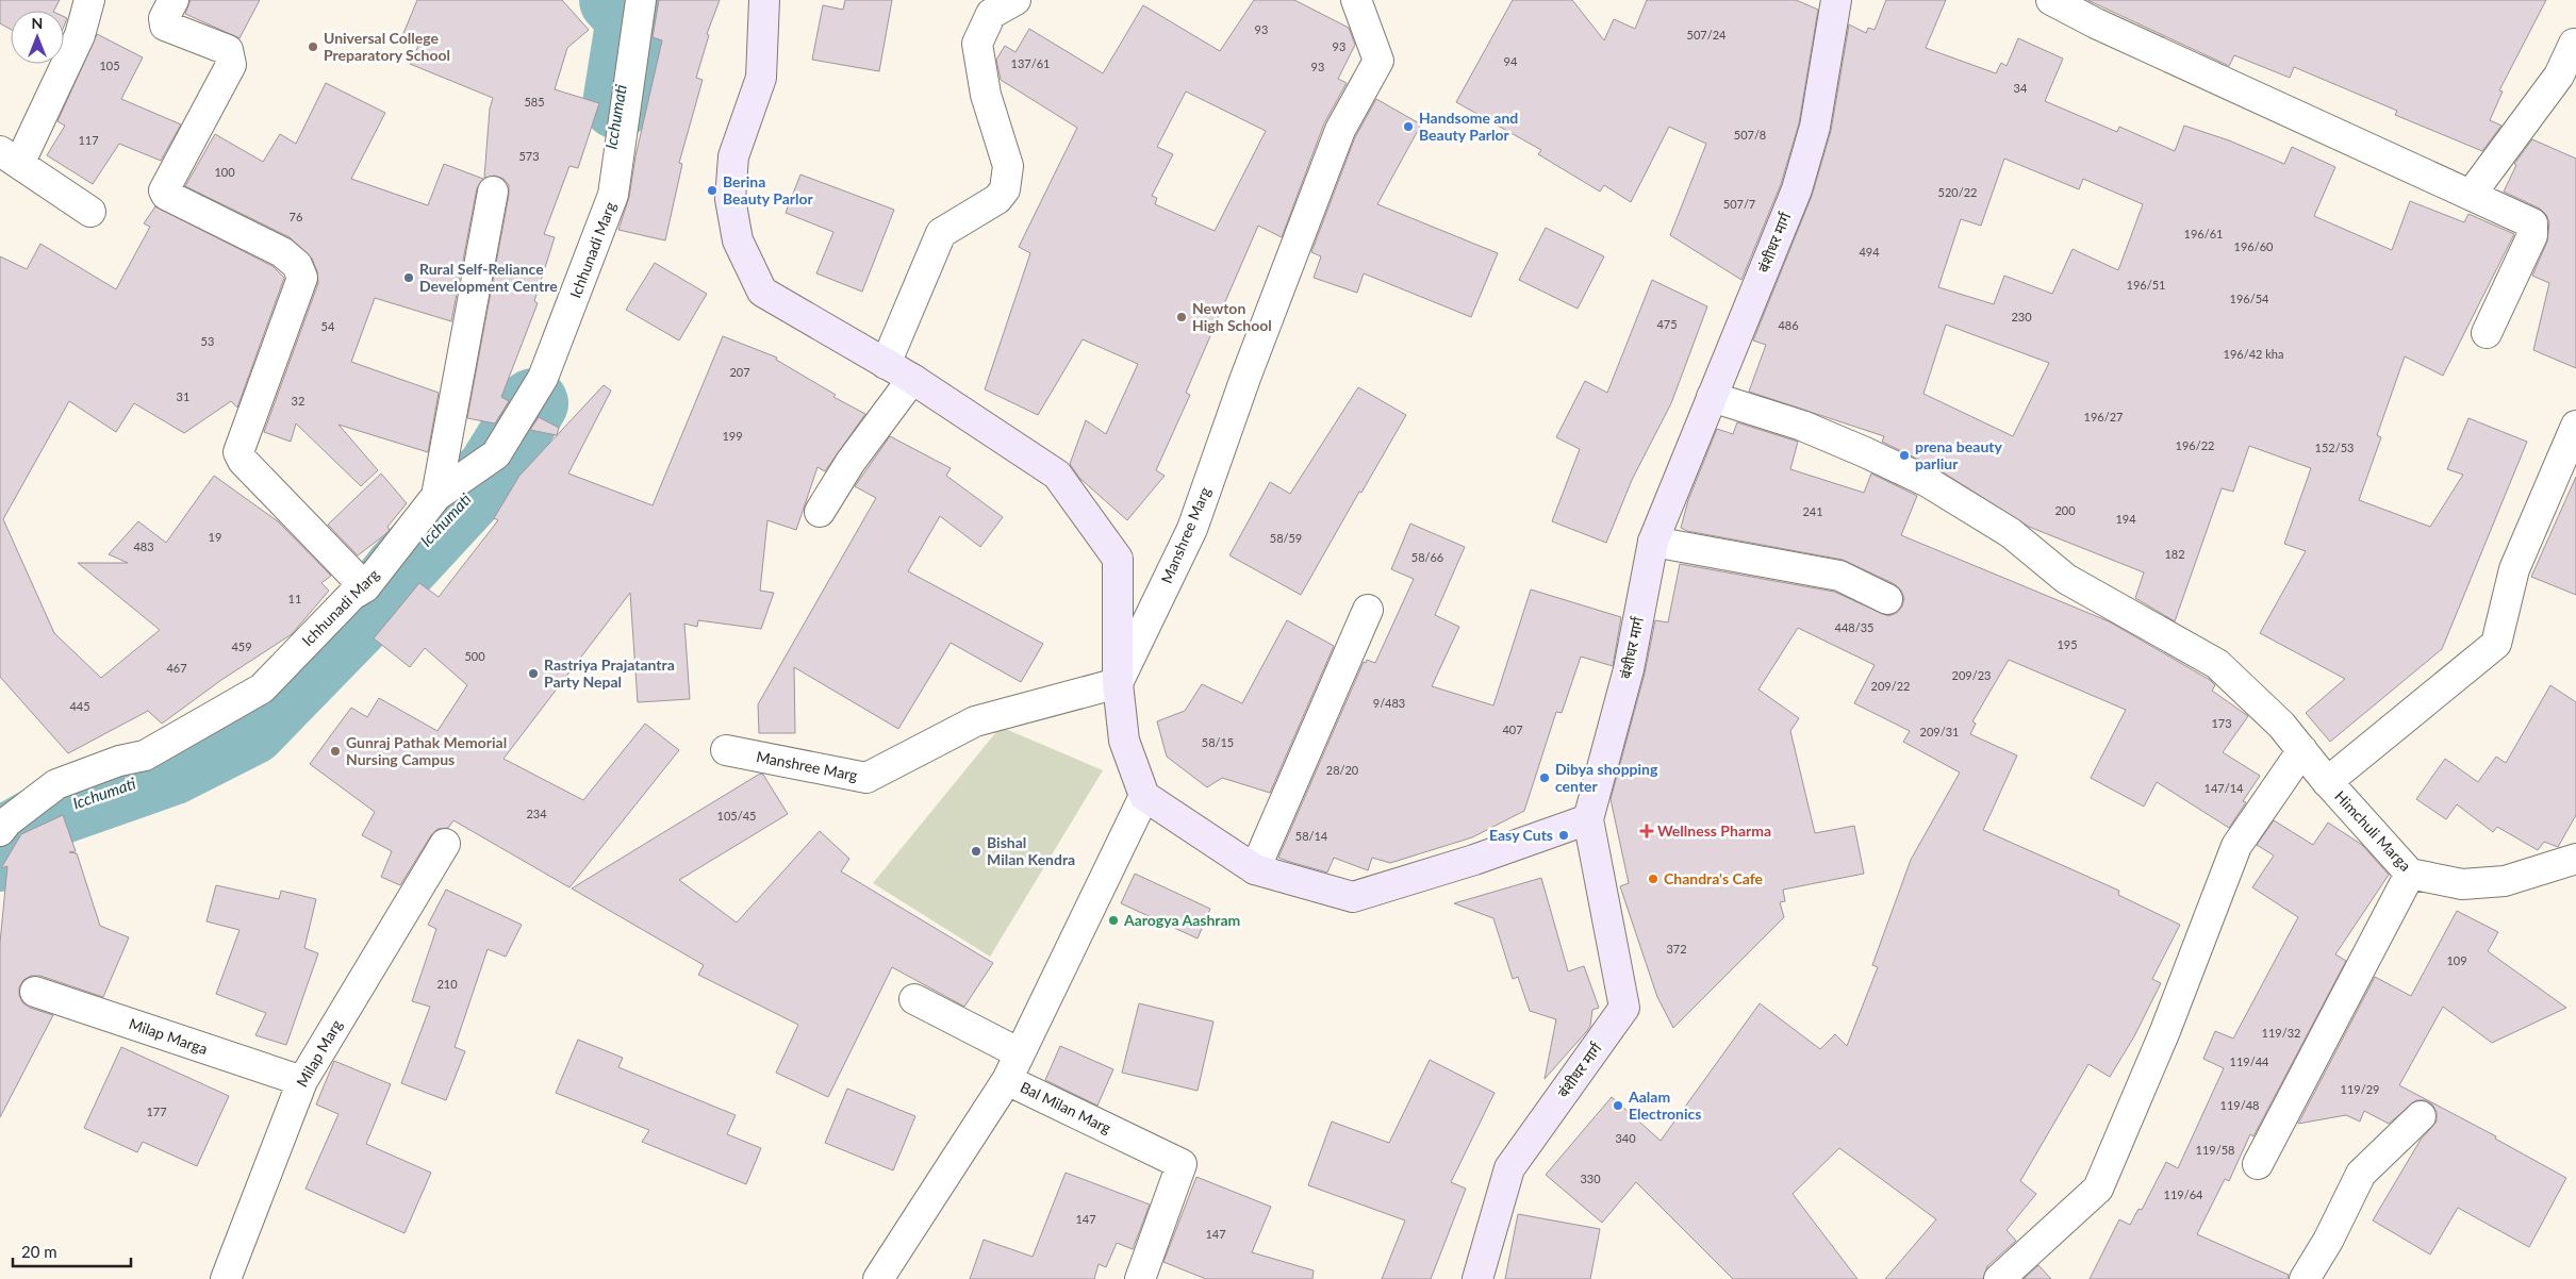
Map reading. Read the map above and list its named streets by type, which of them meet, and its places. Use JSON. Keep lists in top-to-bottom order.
{
  "streets": {
    "street": [
      "बंशीधर मार्ग",
      "Ichhunadi Marg",
      "Manshree Marg",
      "Himchuli Marga",
      "Milap Marga",
      "Milap Marg",
      "Bal Milan Marg"
    ]
  },
  "crossings": [
    ["बंशीधर मार्ग", "Himchuli Marga"],
    ["Milap Marga", "Milap Marg"]
  ],
  "water": ["Icchumati"],
  "places": {
    "other": [
      "Universal College Preparatory School",
      "Handsome and Beauty Parlor",
      "Berina Beauty Parlor",
      "Rural Self-Reliance Development Centre",
      "Newton High School",
      "prena beauty parliur",
      "Rastriya Prajatantra Party Nepal",
      "Gunraj Pathak Memorial Nursing Campus",
      "Dibya shopping center",
      "Easy Cuts",
      "Bishal Milan Kendra",
      "Chandra's Cafe",
      "Aarogya Aashram",
      "Aalam Electronics"
    ],
    "health": ["Wellness Pharma"]
  },
  "house_numbers": [
    "93",
    "507/24",
    "93",
    "94",
    "137/61",
    "105",
    "93",
    "34",
    "585",
    "507/8",
    "117",
    "573",
    "100",
    "520/22",
    "507/7",
    "76",
    "196/61",
    "196/60",
    "494",
    "196/51",
    "196/54",
    "230",
    "475",
    "486",
    "54",
    "53",
    "196/42 kha",
    "207",
    "31",
    "32",
    "196/27",
    "199",
    "196/22",
    "152/53",
    "200",
    "241",
    "194",
    "19",
    "58/59",
    "483",
    "182",
    "58/66",
    "11",
    "448/35",
    "195",
    "459",
    "500",
    "467",
    "209/23",
    "209/22",
    "9/483",
    "445",
    "173",
    "407",
    "209/31",
    "58/15",
    "28/20",
    "147/14",
    "234",
    "105/45",
    "58/14",
    "372",
    "109",
    "210",
    "119/32",
    "119/44",
    "119/29",
    "119/48",
    "177",
    "340",
    "119/58",
    "330",
    "119/64",
    "147",
    "147"
  ],
  "scale_bar": "20 m",
  "north": "top"
}
